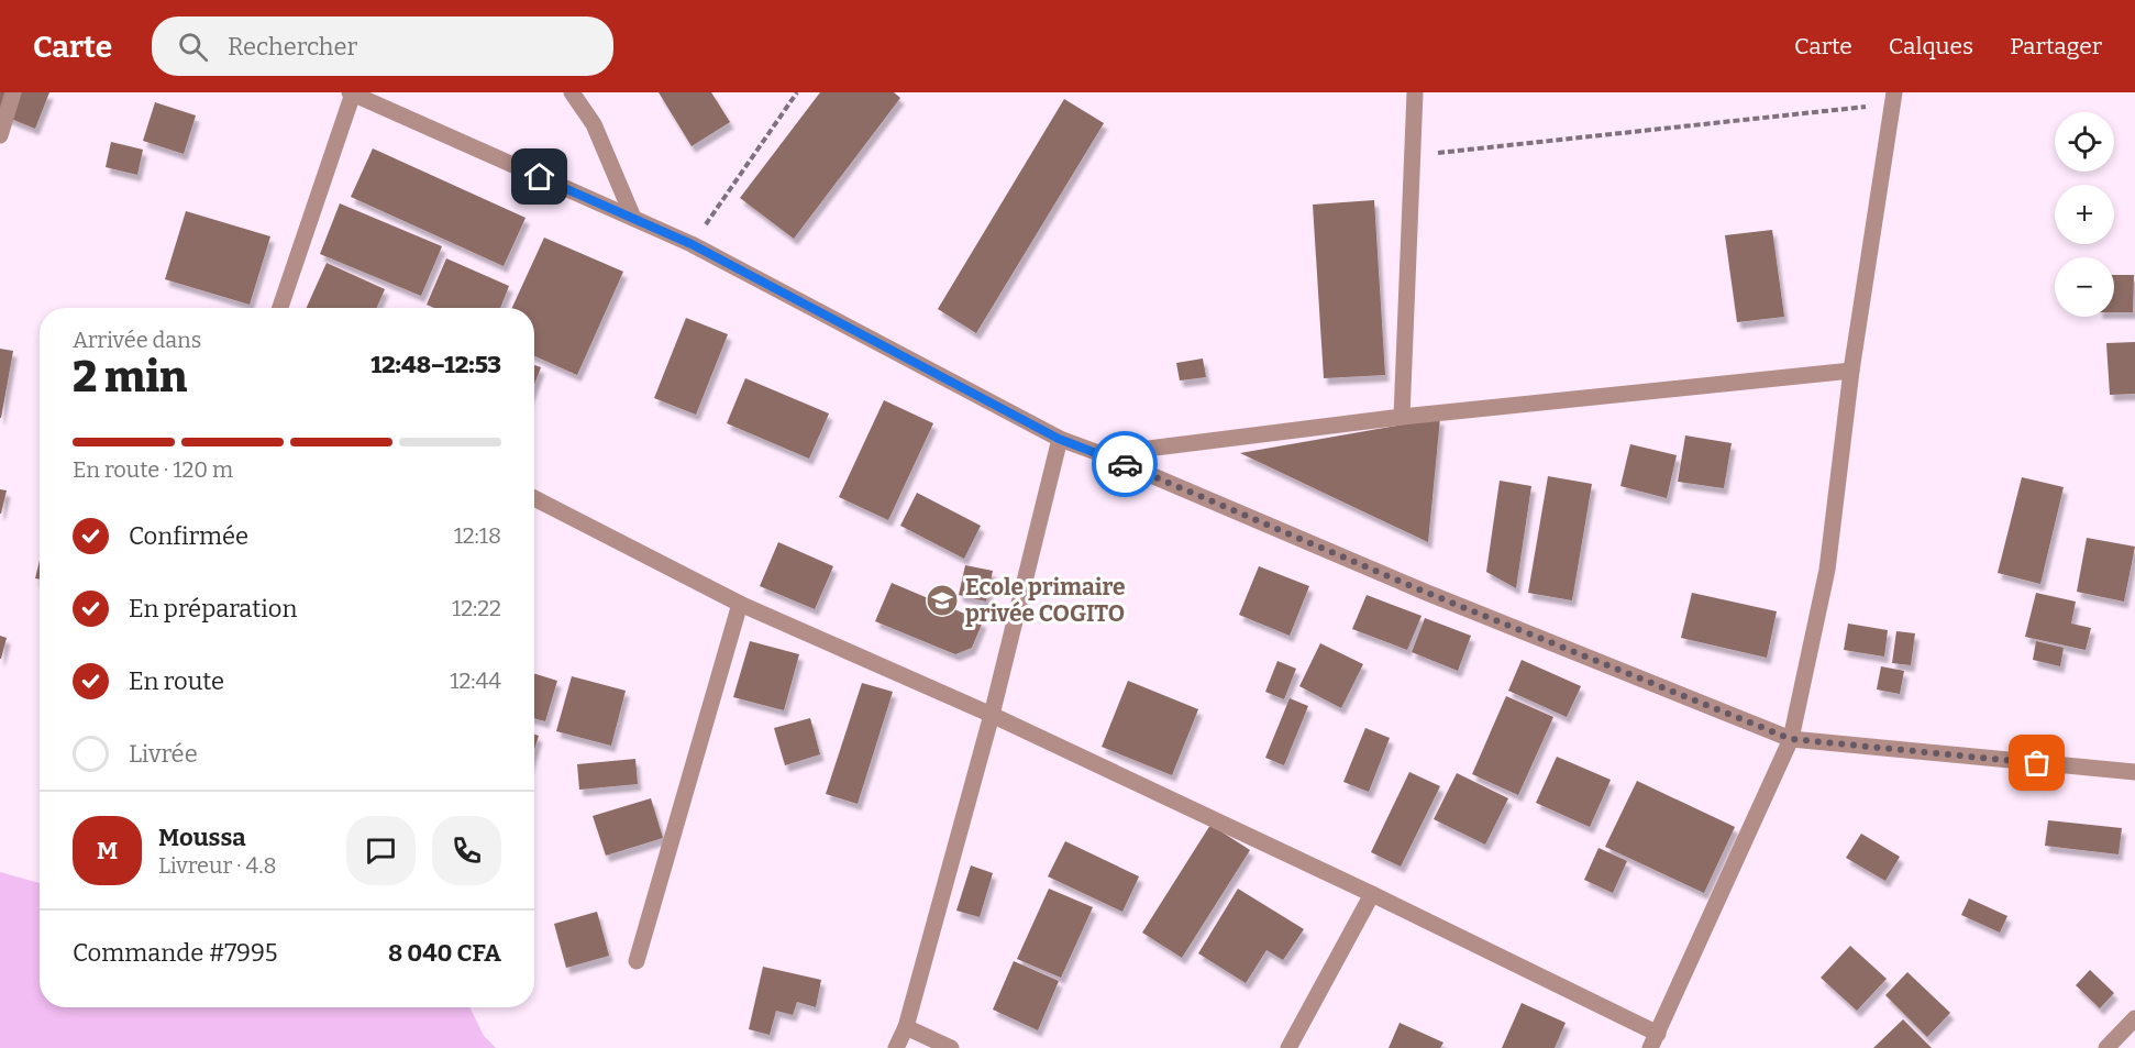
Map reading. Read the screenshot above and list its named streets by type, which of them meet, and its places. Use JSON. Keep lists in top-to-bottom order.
{
  "places": {
    "school or university": ["Ecole primaire privée COGITO"]
  },
  "page": {
    "header": "Carte",
    "search": "Rechercher",
    "nav": ["Carte", "Calques", "Partager"],
    "map_buttons": ["+", "−"],
    "heading": ["2 min", "Arrivée dans", "12:48–12:53"],
    "panel": [
      "Moussa",
      "Livreur · 4.8",
      "Commande #7995",
      "8 040 CFA"
    ],
    "bar": "En route · 120 m",
    "list": [
      ["Confirmée", "12:18"],
      ["En préparation", "12:22"],
      ["En route", "12:44"],
      "Livrée"
    ],
    "round": "M"
  }
}
